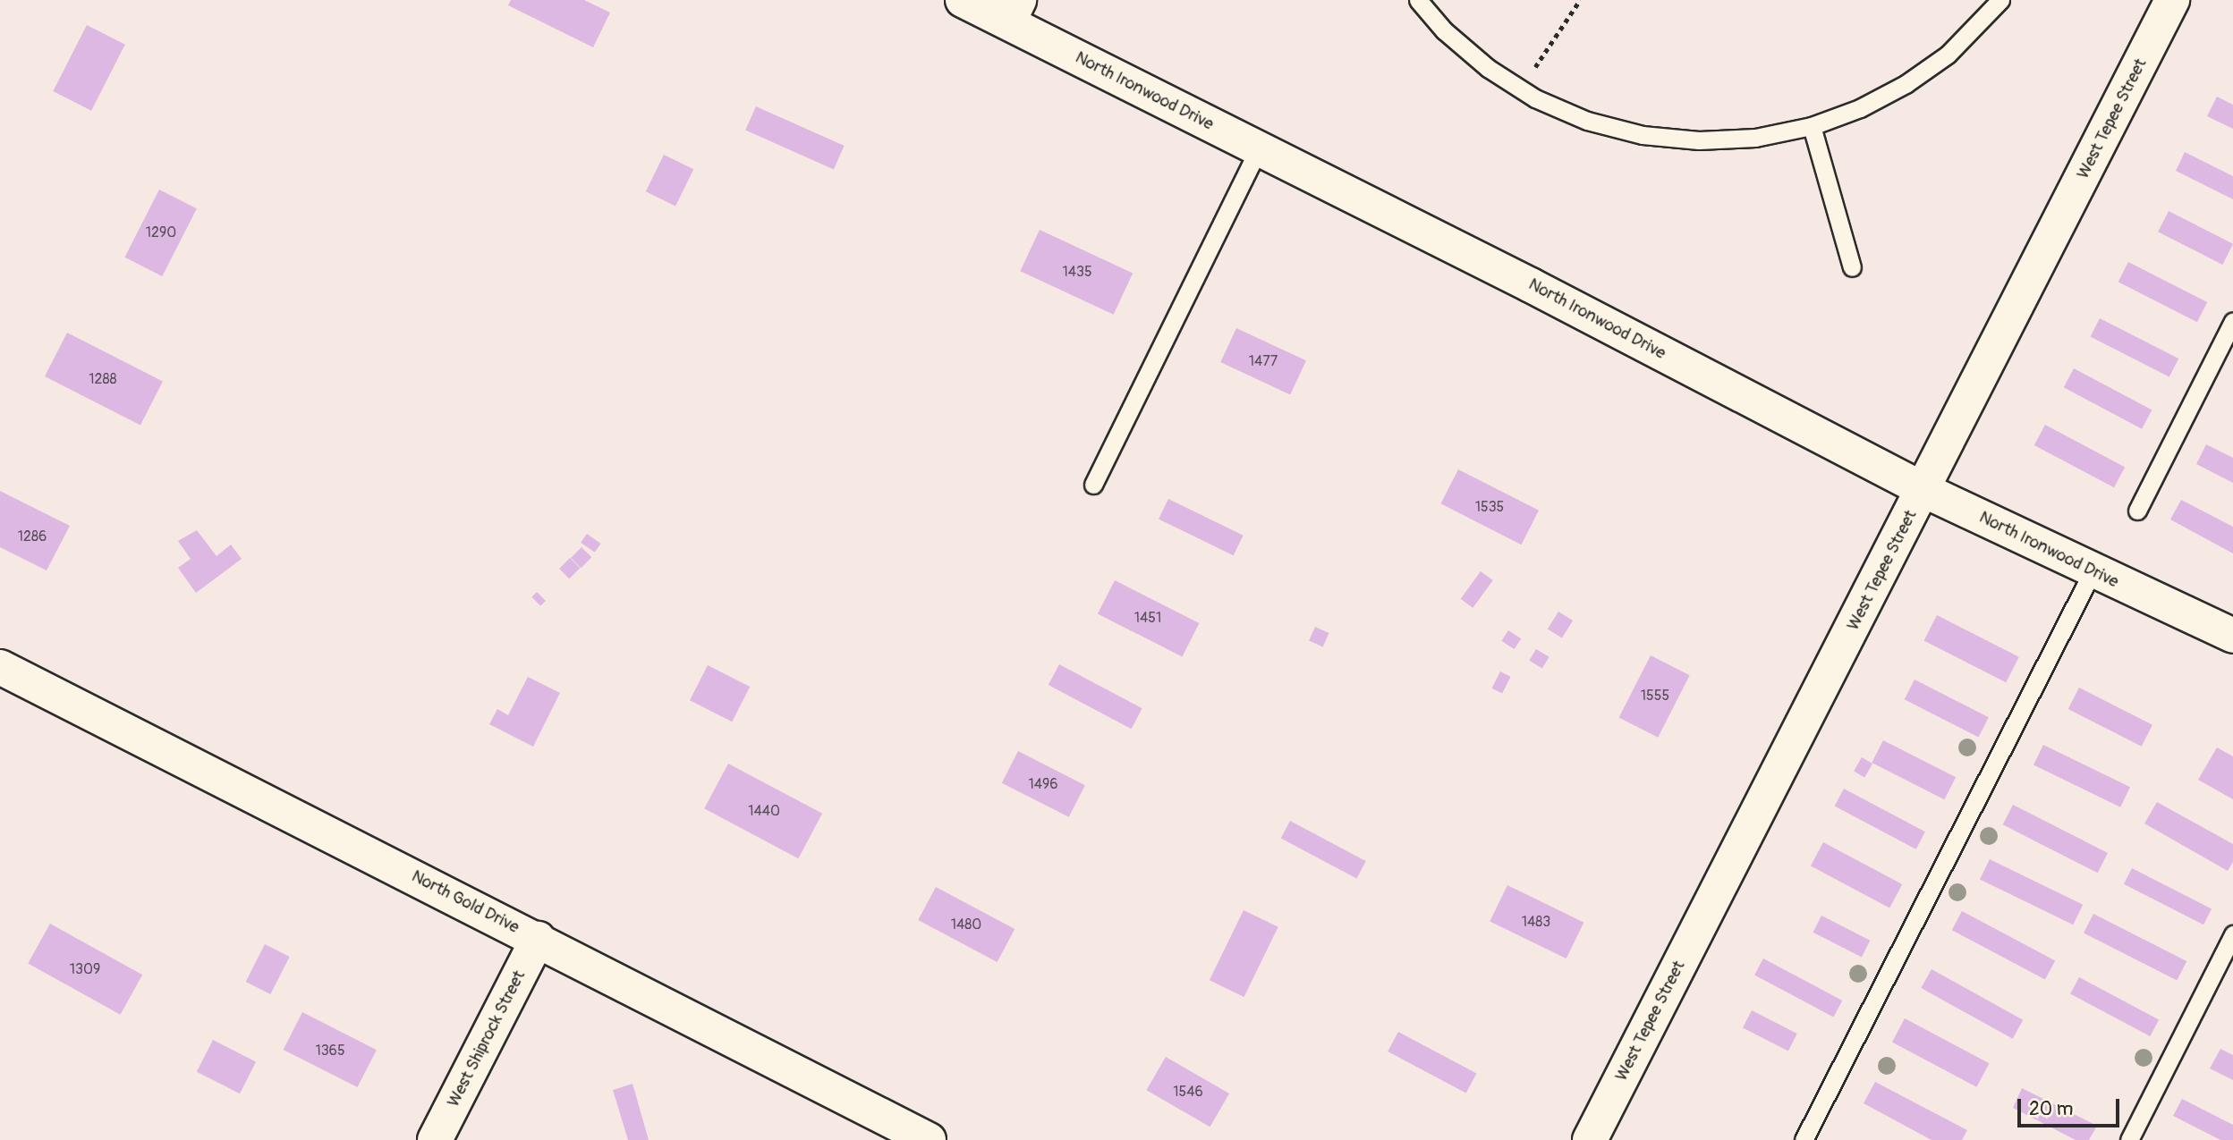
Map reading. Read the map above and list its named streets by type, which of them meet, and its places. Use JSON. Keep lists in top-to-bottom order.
{
  "streets": {
    "street": [
      "North Ironwood Drive",
      "West Tepee Street",
      "North Gold Drive",
      "West Shiprock Street"
    ]
  },
  "crossings": [
    ["North Ironwood Drive", "West Tepee Street"],
    ["North Gold Drive", "West Shiprock Street"]
  ],
  "house_numbers": [
    "1290",
    "1435",
    "1477",
    "1288",
    "1535",
    "1286",
    "1451",
    "1555",
    "1496",
    "1440",
    "1483",
    "1480",
    "1309",
    "1365",
    "1546"
  ],
  "scale_bar": "20 m"
}
